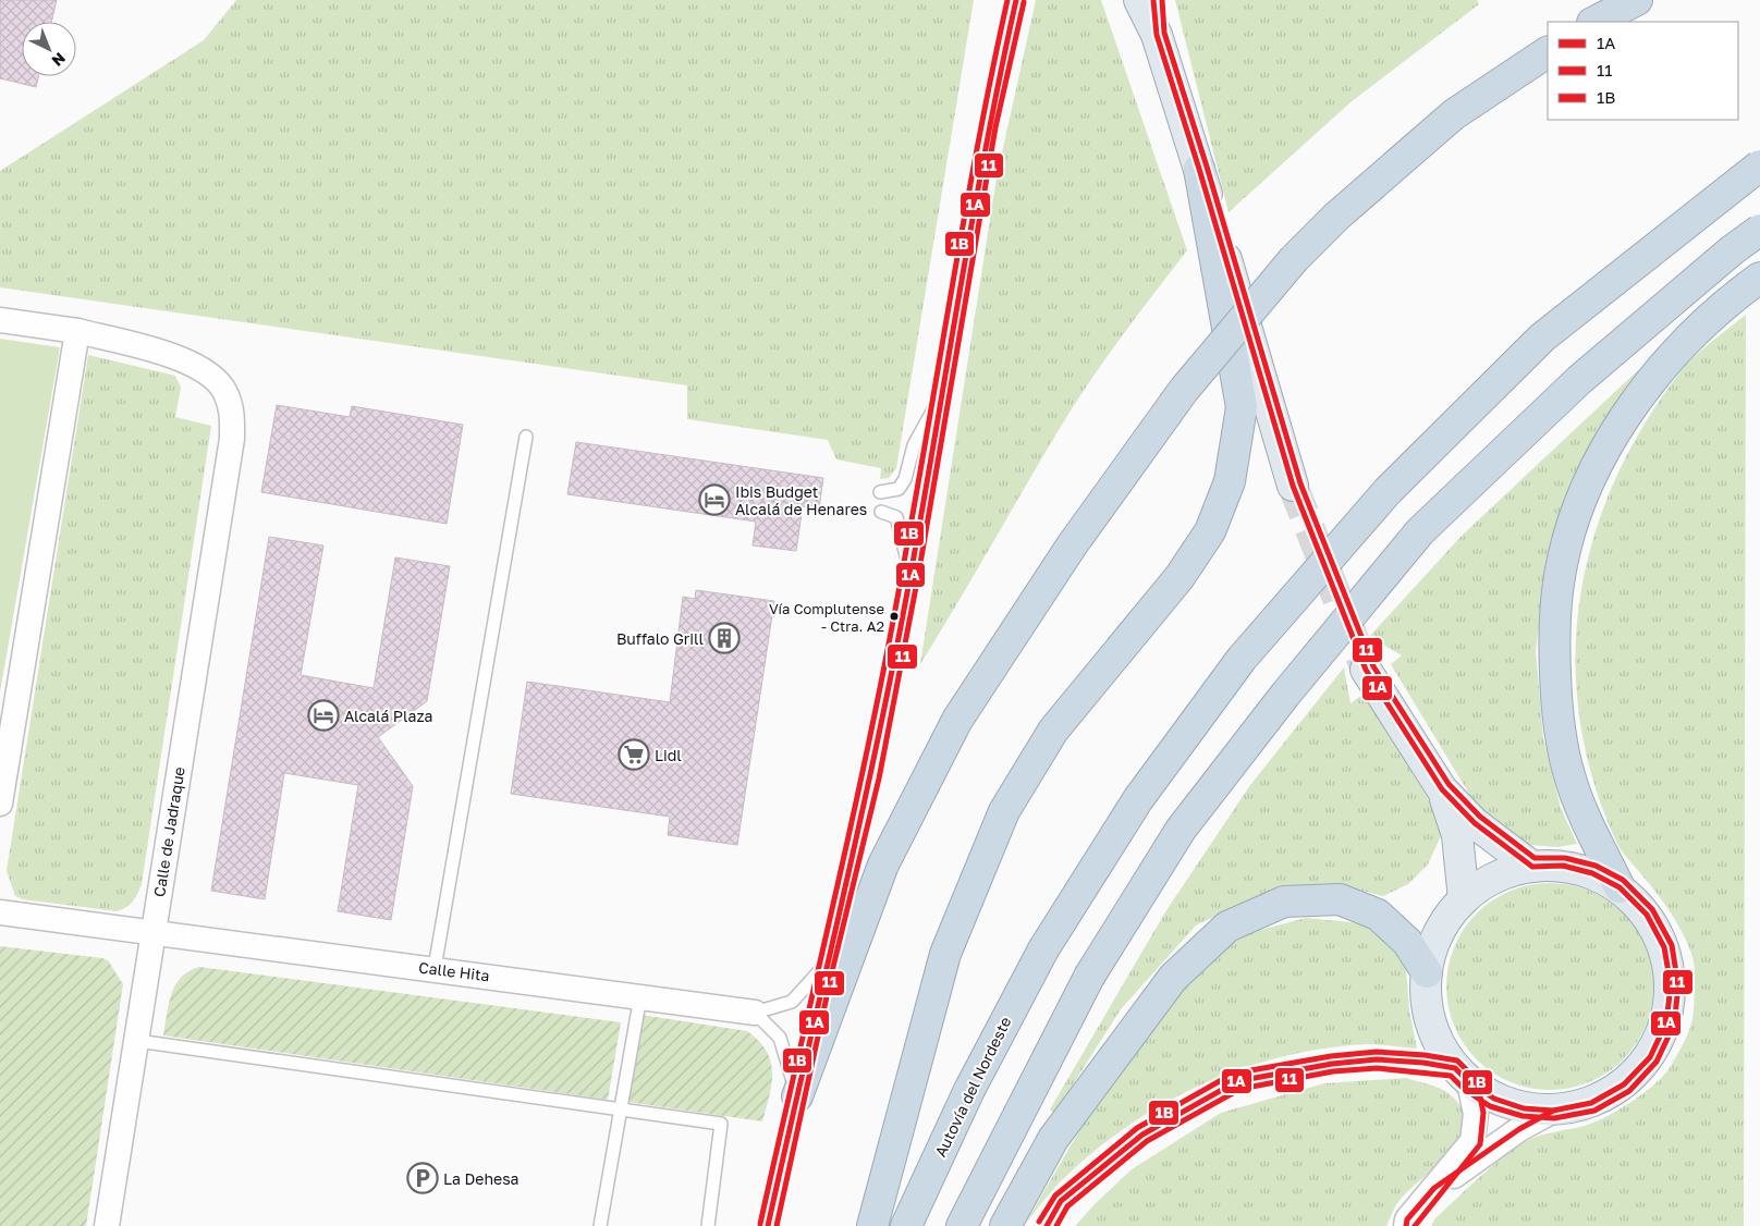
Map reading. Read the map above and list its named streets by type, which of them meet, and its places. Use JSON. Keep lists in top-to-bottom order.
{
  "streets": {
    "highway": ["Autovía del Nordeste"],
    "street": ["Calle de Jadraque", "Calle Hita"]
  },
  "crossings": [
    ["Calle de Jadraque", "Calle Hita"]
  ],
  "places": {
    "hotel": ["Ibis Budget Alcalá de Henares", "Alcalá Plaza"],
    "other": ["Vía Complutense - Ctra. A2"],
    "building": ["Buffalo Grill"],
    "supermarket": ["Lidl"],
    "parking": ["La Dehesa"]
  },
  "lines": ["transit line 1A", "transit line 11", "transit line 1B"],
  "legend": ["1A", "11", "1B"],
  "north": "bottom right"
}
